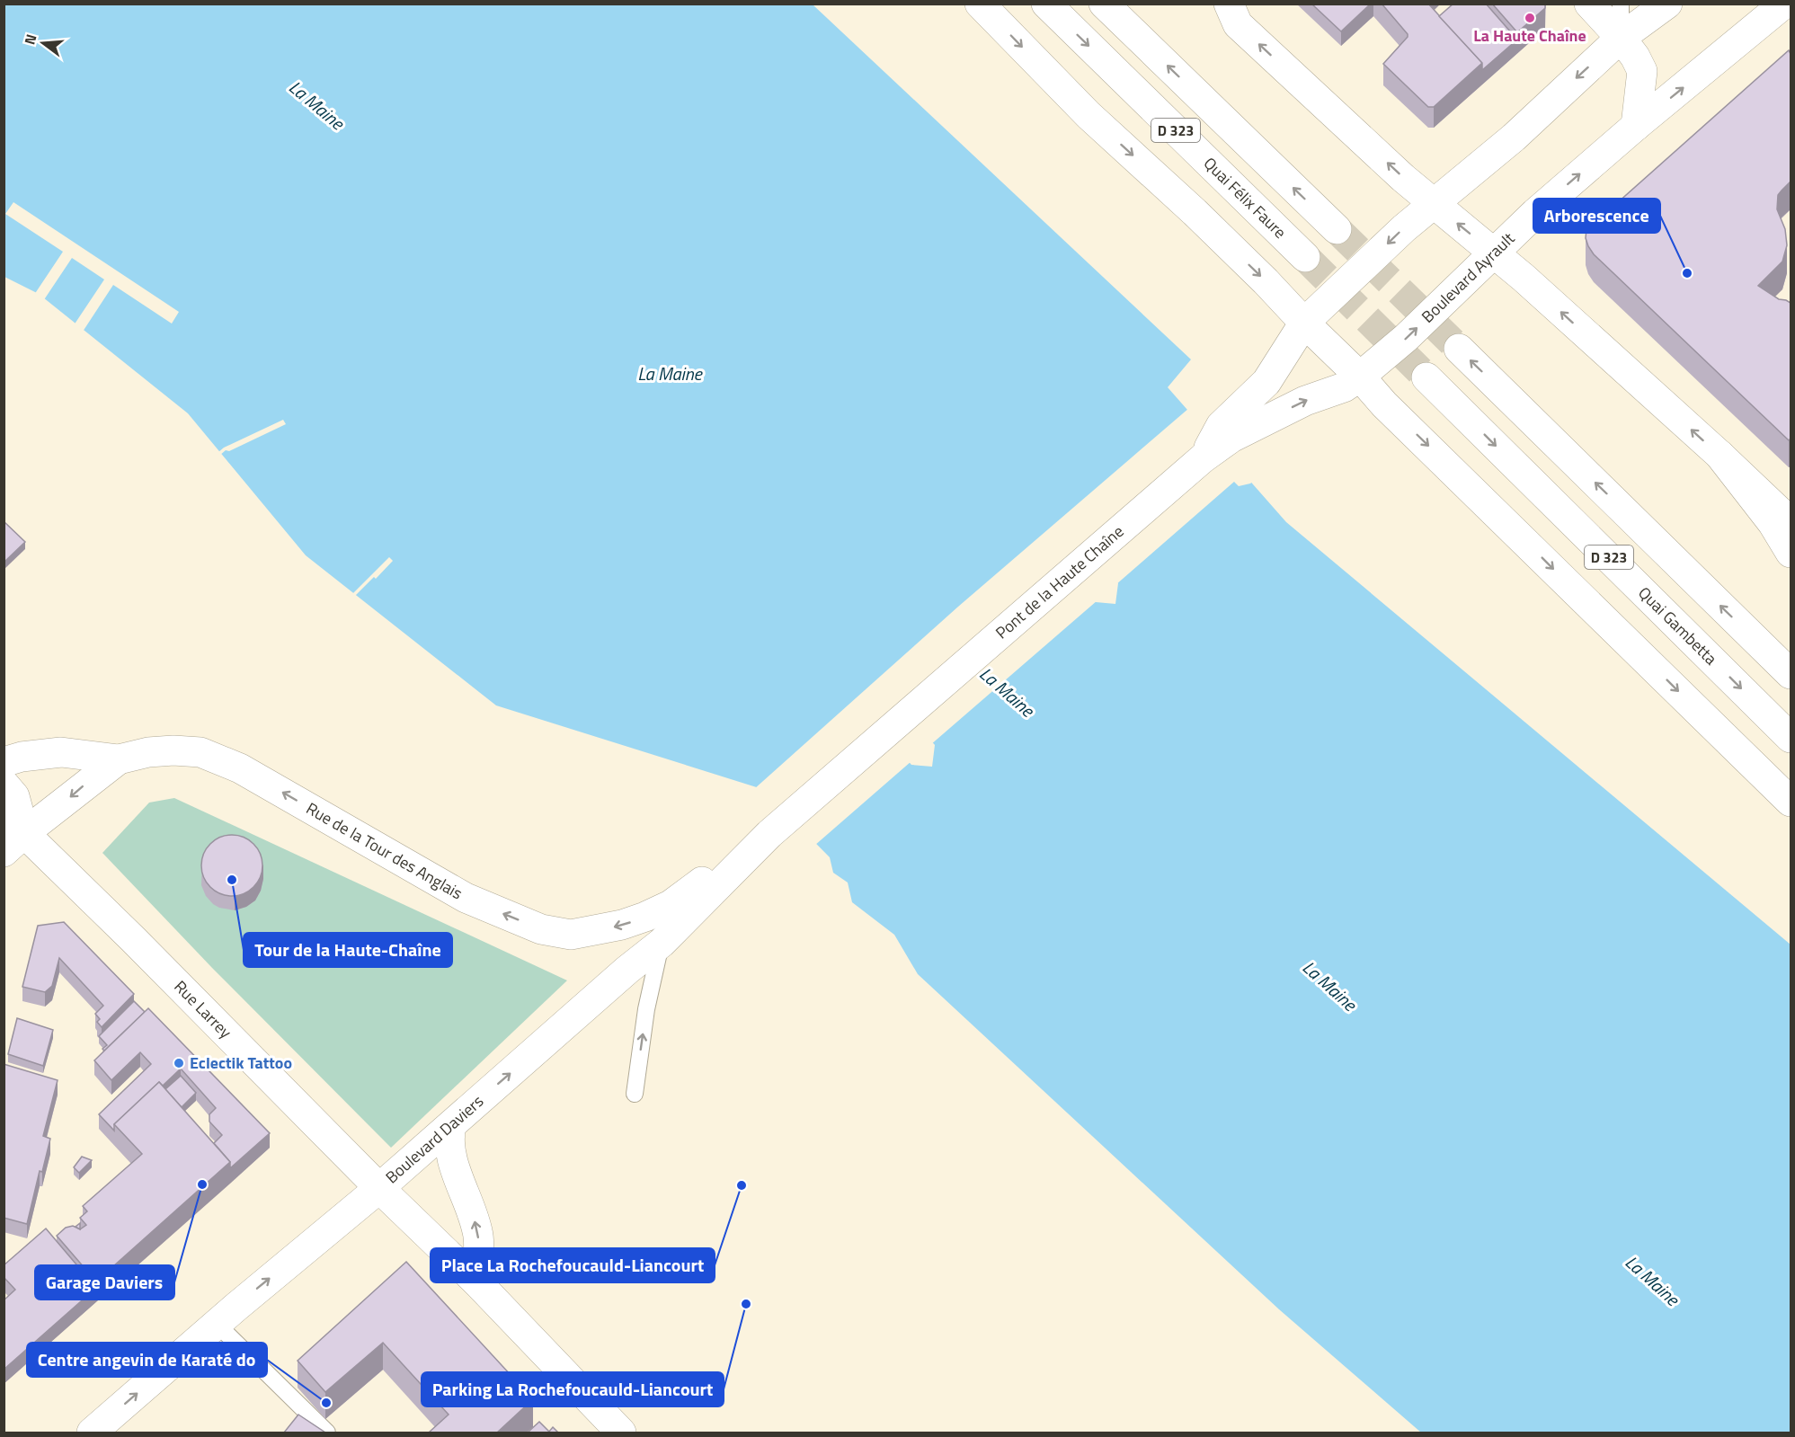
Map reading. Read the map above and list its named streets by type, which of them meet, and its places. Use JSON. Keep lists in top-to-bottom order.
{
  "streets": {
    "main road": [
      "D 323",
      "Quai Félix Faure",
      "Boulevard Ayrault",
      "Pont de la Haute Chaîne",
      "Quai Gambetta",
      "Rue de la Tour des Anglais",
      "Rue Larrey",
      "Boulevard Daviers"
    ]
  },
  "crossings": [
    ["Boulevard Ayrault", "Pont de la Haute Chaîne"],
    ["Pont de la Haute Chaîne", "Rue de la Tour des Anglais"],
    ["Pont de la Haute Chaîne", "Boulevard Daviers"],
    ["Rue de la Tour des Anglais", "Rue Larrey"],
    ["Rue de la Tour des Anglais", "Boulevard Daviers"],
    ["Rue Larrey", "Boulevard Daviers"]
  ],
  "one_way": ["Rue de la Tour des Anglais", "Boulevard Daviers"],
  "water": ["La Maine"],
  "places": [
    "La Haute Chaîne",
    "Arborescence",
    "Tour de la Haute-Chaîne",
    "Eclectik Tattoo",
    "Garage Daviers",
    "Place La Rochefoucauld-Liancourt",
    "Parking La Rochefoucauld-Liancourt",
    "Centre angevin de Karaté do"
  ],
  "north": "left"
}
